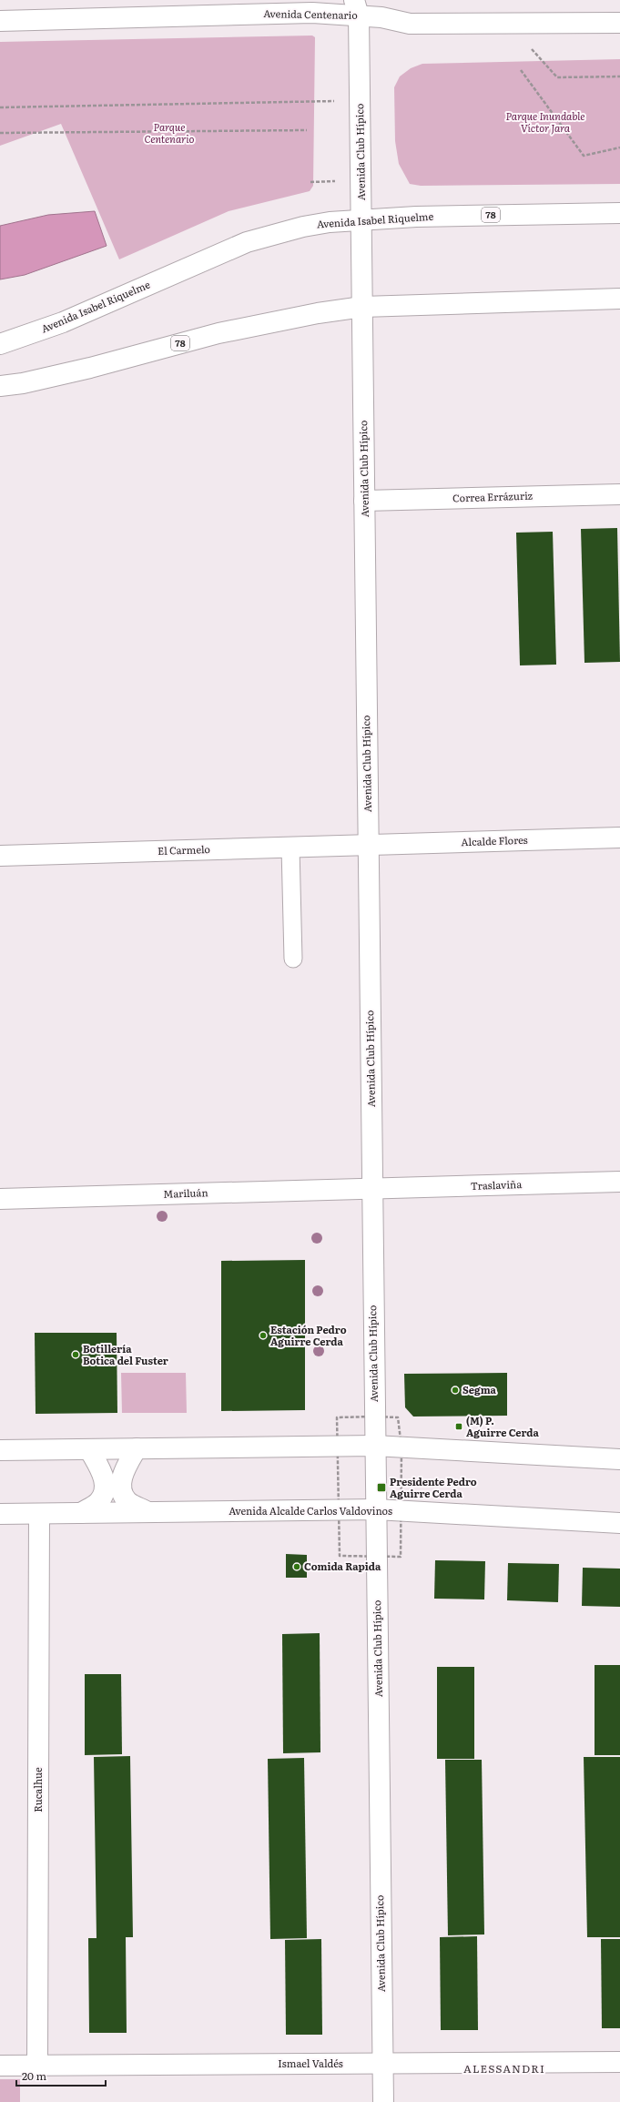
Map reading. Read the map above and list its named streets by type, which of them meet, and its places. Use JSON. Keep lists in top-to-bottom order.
{
  "streets": {
    "main road": [
      "Avenida Centenario",
      "Avenida Club Hípico",
      "78",
      "Avenida Isabel Riquelme",
      "Correa Errázuriz",
      "Alcalde Flores",
      "El Carmelo",
      "Traslaviña",
      "Mariluán",
      "Avenida Alcalde Carlos Valdovinos",
      "Rucalhue",
      "Ismael Valdés"
    ]
  },
  "crossings": [
    ["Avenida Centenario", "Avenida Club Hípico"],
    ["Avenida Club Hípico", "78"],
    ["Avenida Club Hípico", "Avenida Isabel Riquelme"],
    ["Avenida Club Hípico", "Correa Errázuriz"],
    ["Avenida Club Hípico", "Alcalde Flores"],
    ["Avenida Club Hípico", "El Carmelo"],
    ["Avenida Club Hípico", "Traslaviña"],
    ["Avenida Club Hípico", "Mariluán"],
    ["Avenida Club Hípico", "Avenida Alcalde Carlos Valdovinos"],
    ["Avenida Club Hípico", "Ismael Valdés"],
    ["Alcalde Flores", "El Carmelo"],
    ["Traslaviña", "Mariluán"],
    ["Avenida Alcalde Carlos Valdovinos", "Rucalhue"],
    ["Rucalhue", "Ismael Valdés"]
  ],
  "districts": ["ALESSANDRI"],
  "parks": ["Parque Inundable Víctor Jara", "Parque Centenario"],
  "places": {
    "other": [
      "Estación Pedro Aguirre Cerda",
      "Botillería Botica del Fuster",
      "Segma",
      "Comida Rapida"
    ],
    "transit": ["(M) P. Aguirre Cerda", "Presidente Pedro Aguirre Cerda"]
  },
  "scale_bar": "20 m"
}
